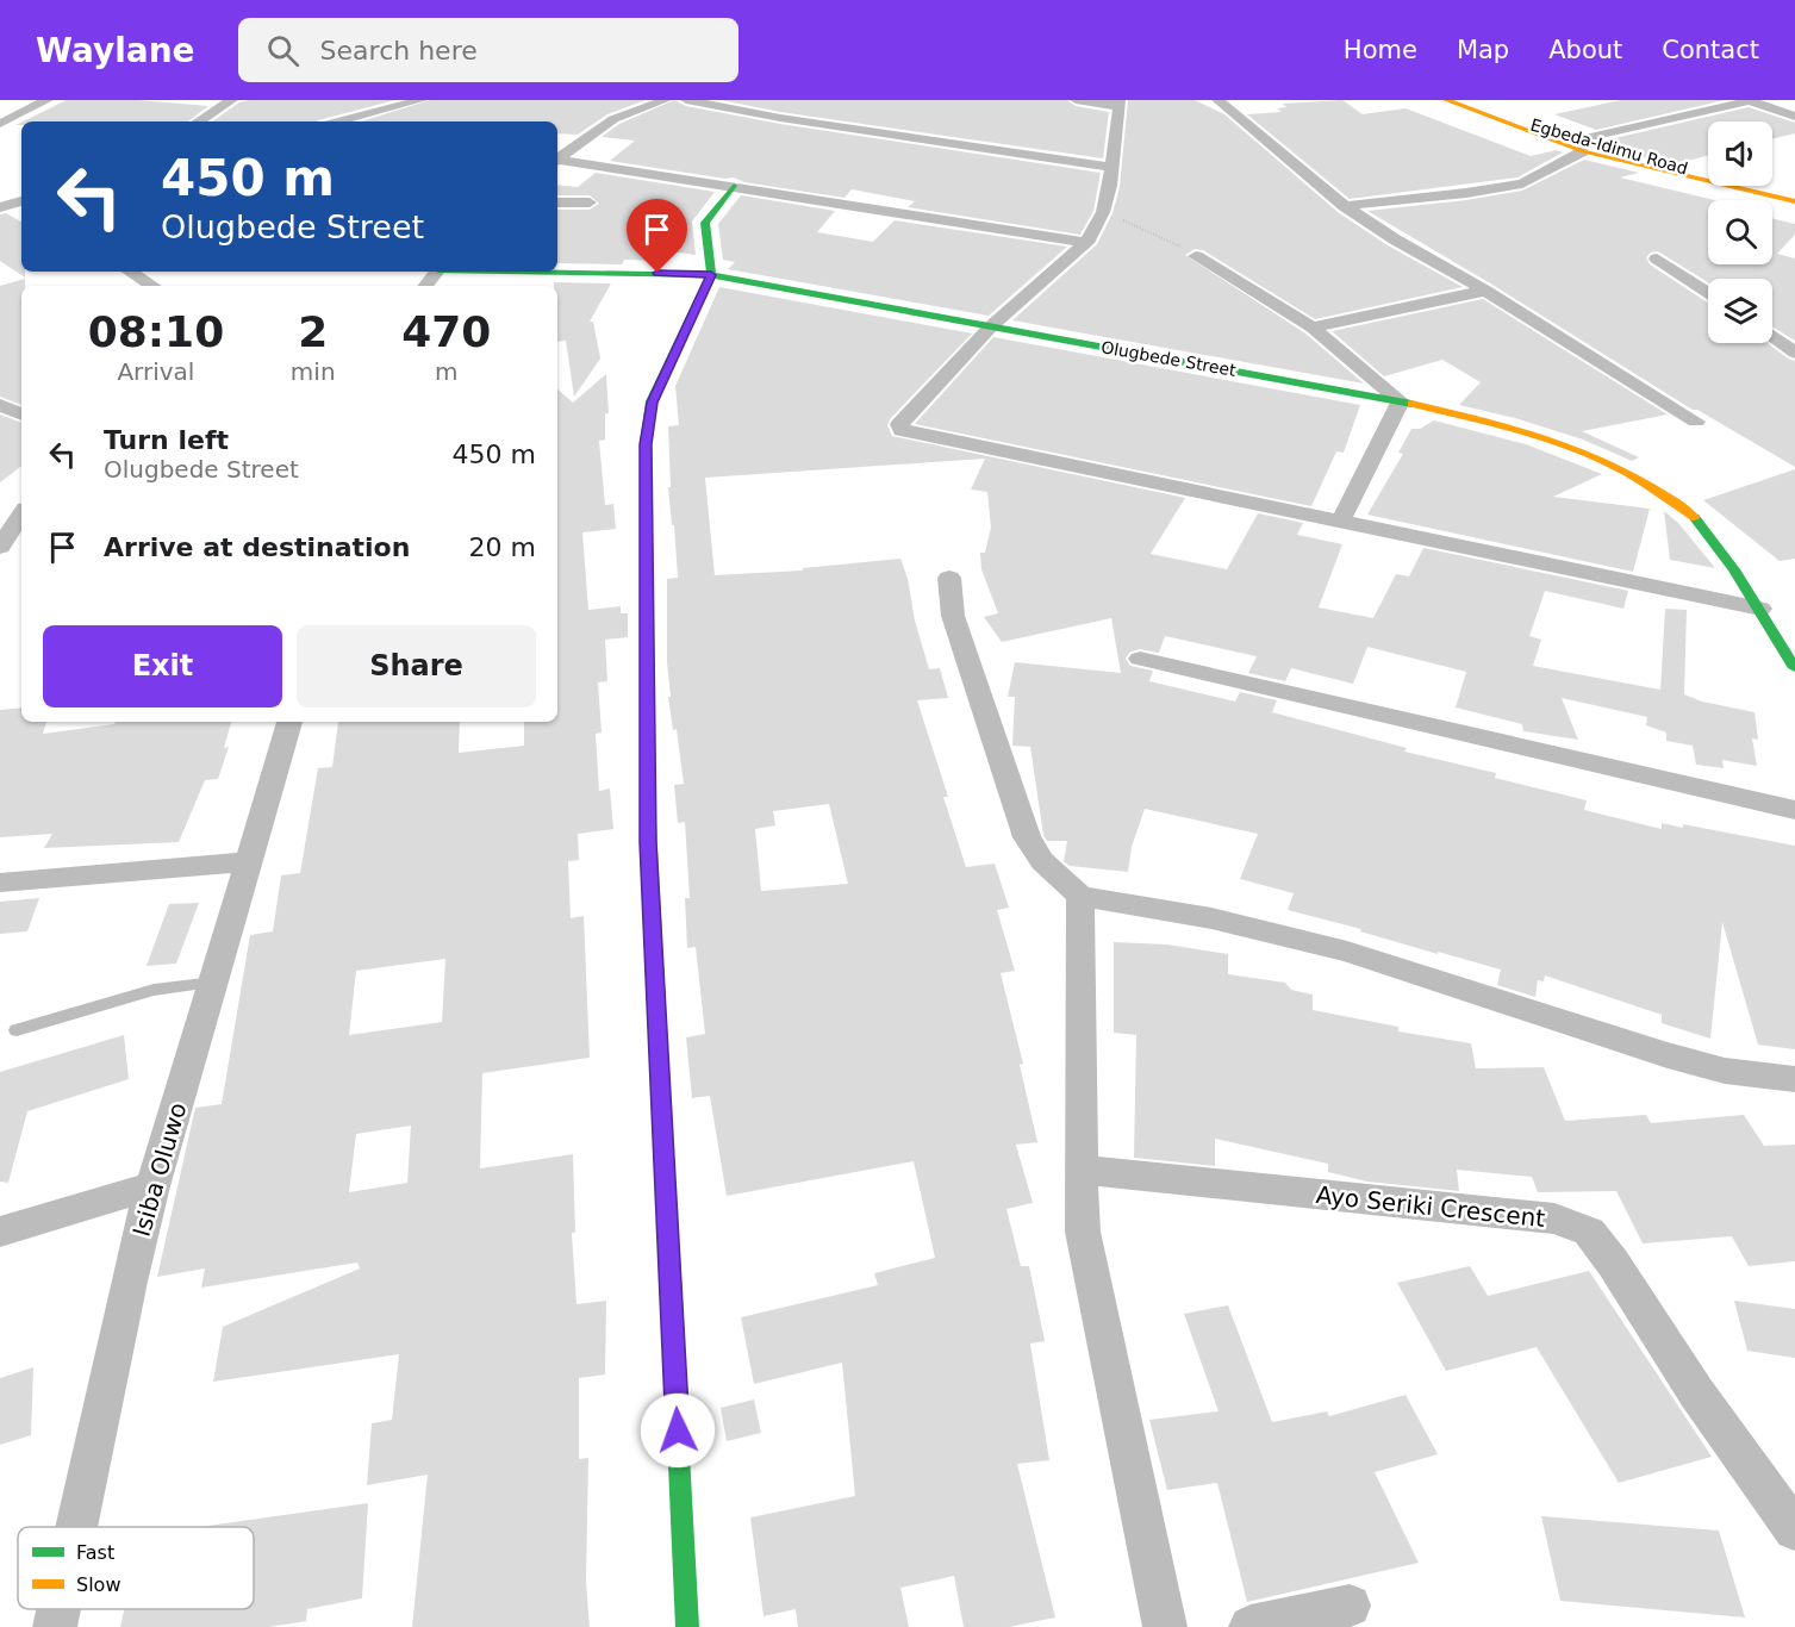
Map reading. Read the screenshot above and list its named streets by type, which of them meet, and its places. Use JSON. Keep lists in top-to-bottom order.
{
  "streets": {
    "street": [
      "Egbeda-Idimu Road",
      "Olugbede Street",
      "Isiba Oluwo",
      "Ayo Seriki Crescent"
    ]
  },
  "legend": ["Fast", "Slow"],
  "page": {
    "header": "Waylane",
    "search": "Search here",
    "nav": [
      "Home",
      "Map",
      "About",
      "Contact"
    ],
    "turn": ["450 m", "Olugbede Street"],
    "eta": [
      "08:10",
      "Arrival",
      "2",
      "min",
      "470",
      "m"
    ],
    "list": [
      {
        "name": "Turn left",
        "note": "Olugbede Street",
        "value": "450 m"
      },
      {
        "name": "Arrive at destination",
        "value": "20 m"
      }
    ],
    "buttons": ["Exit", "Share"]
  }
}
